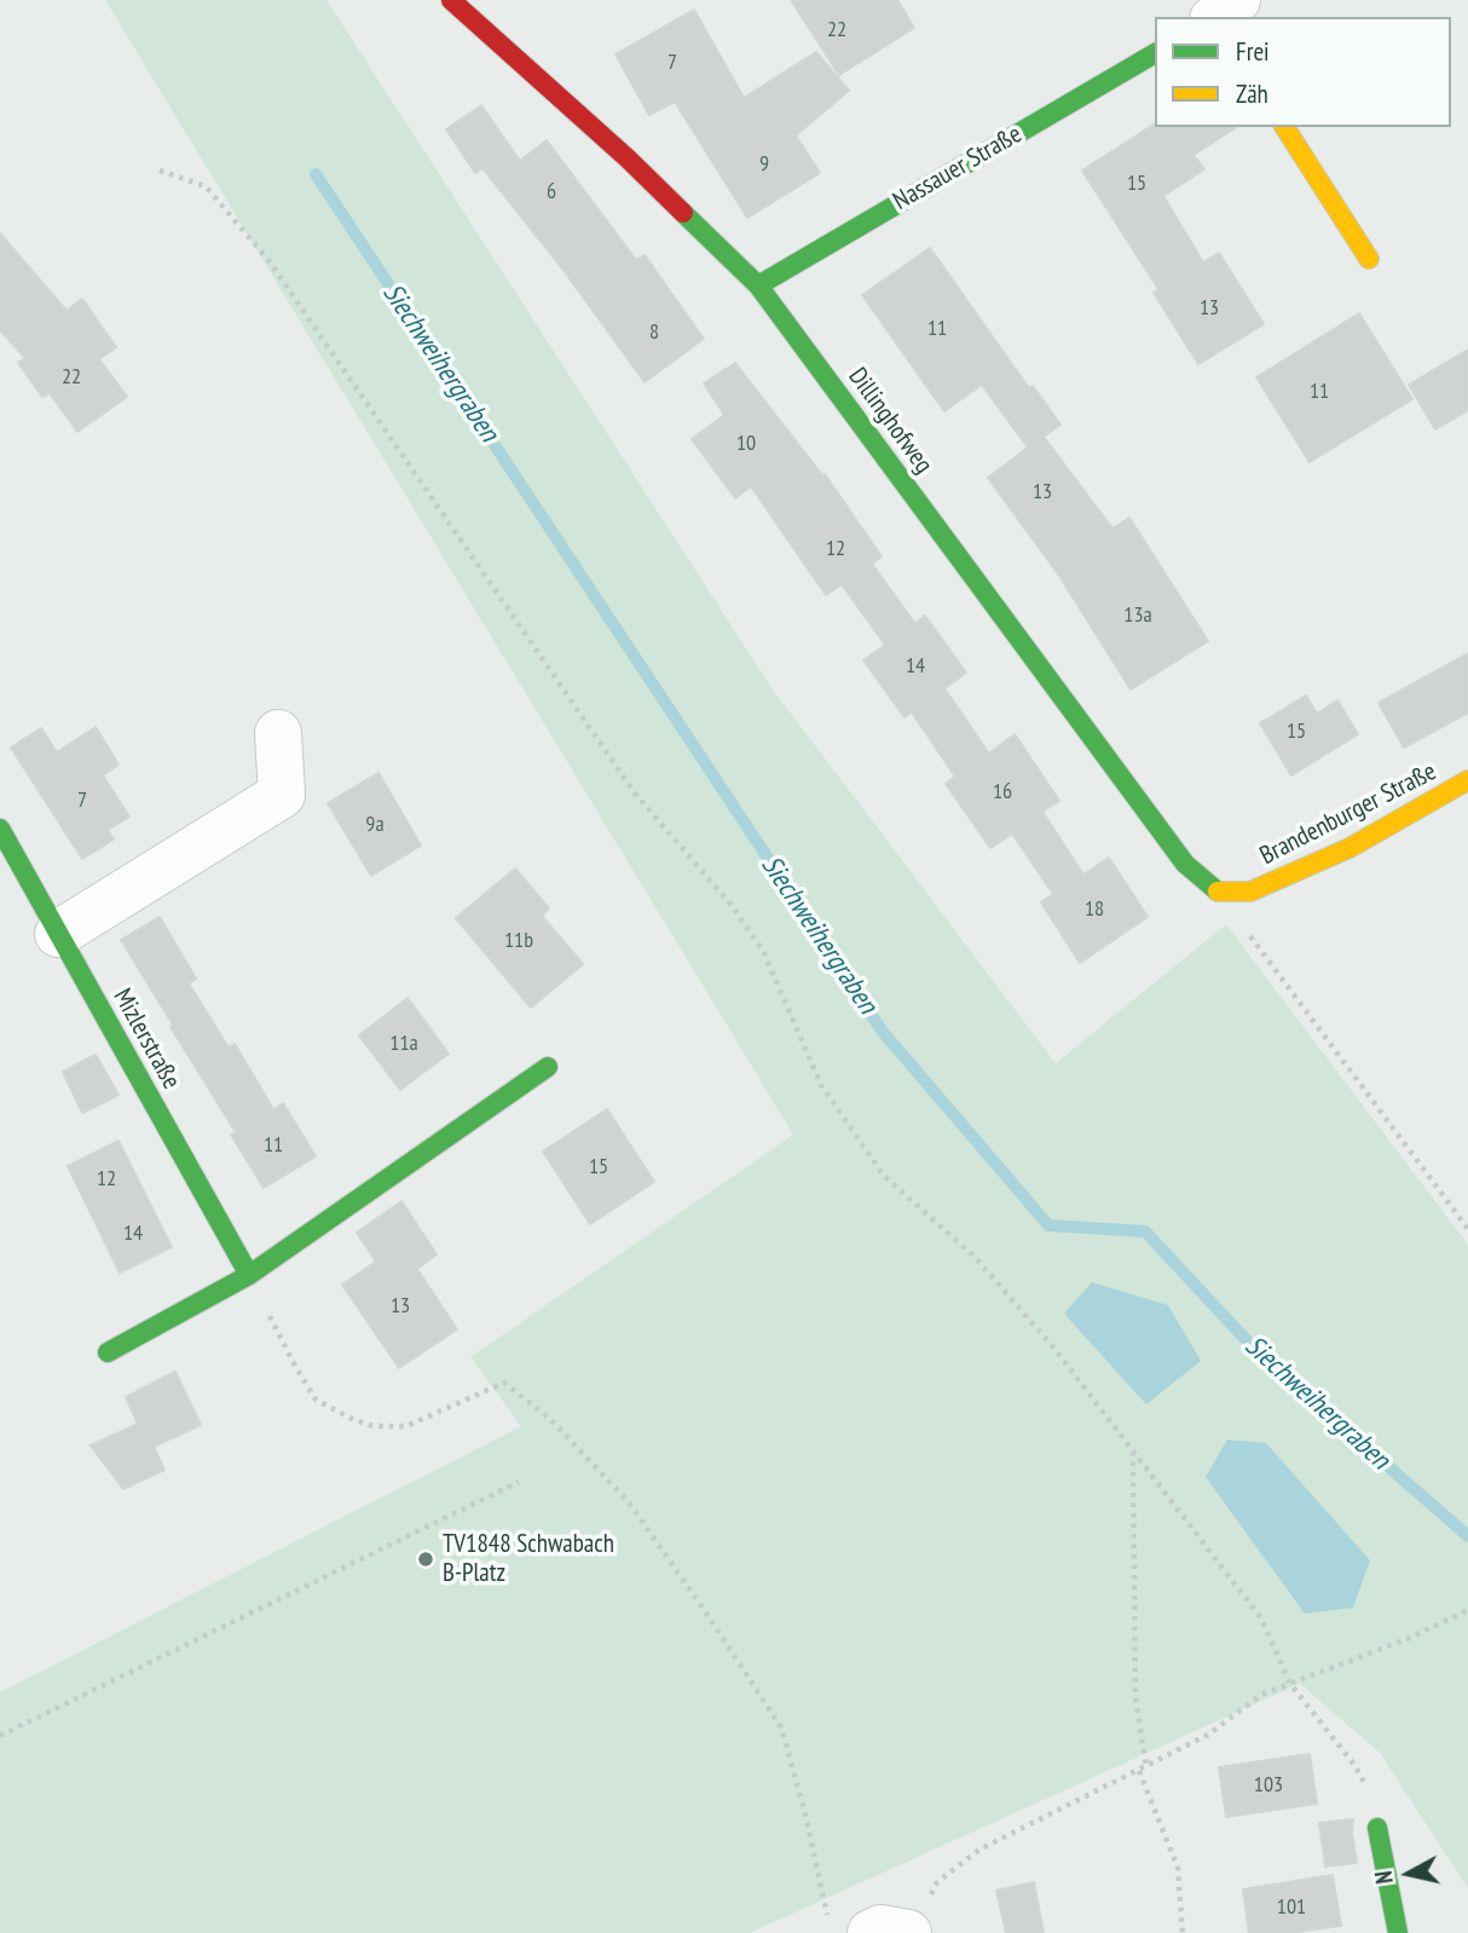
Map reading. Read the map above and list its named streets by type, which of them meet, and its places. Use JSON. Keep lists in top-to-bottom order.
{
  "streets": {
    "street": [
      "Nassauer Straße",
      "Dillinghofweg",
      "Brandenburger Straße",
      "Mizlerstraße"
    ]
  },
  "crossings": [
    ["Nassauer Straße", "Dillinghofweg"],
    ["Dillinghofweg", "Brandenburger Straße"]
  ],
  "water": ["Siechweihergraben"],
  "places": ["TV1848 Schwabach B-Platz"],
  "house_numbers": [
    "22",
    "7",
    "9",
    "15",
    "6",
    "13",
    "11",
    "8",
    "22",
    "11",
    "10",
    "13",
    "12",
    "13a",
    "14",
    "15",
    "16",
    "7",
    "9a",
    "18",
    "11b",
    "11a",
    "11",
    "15",
    "12",
    "14",
    "13",
    "103",
    "101"
  ],
  "legend": ["Frei", "Zäh"],
  "north": "left"
}
